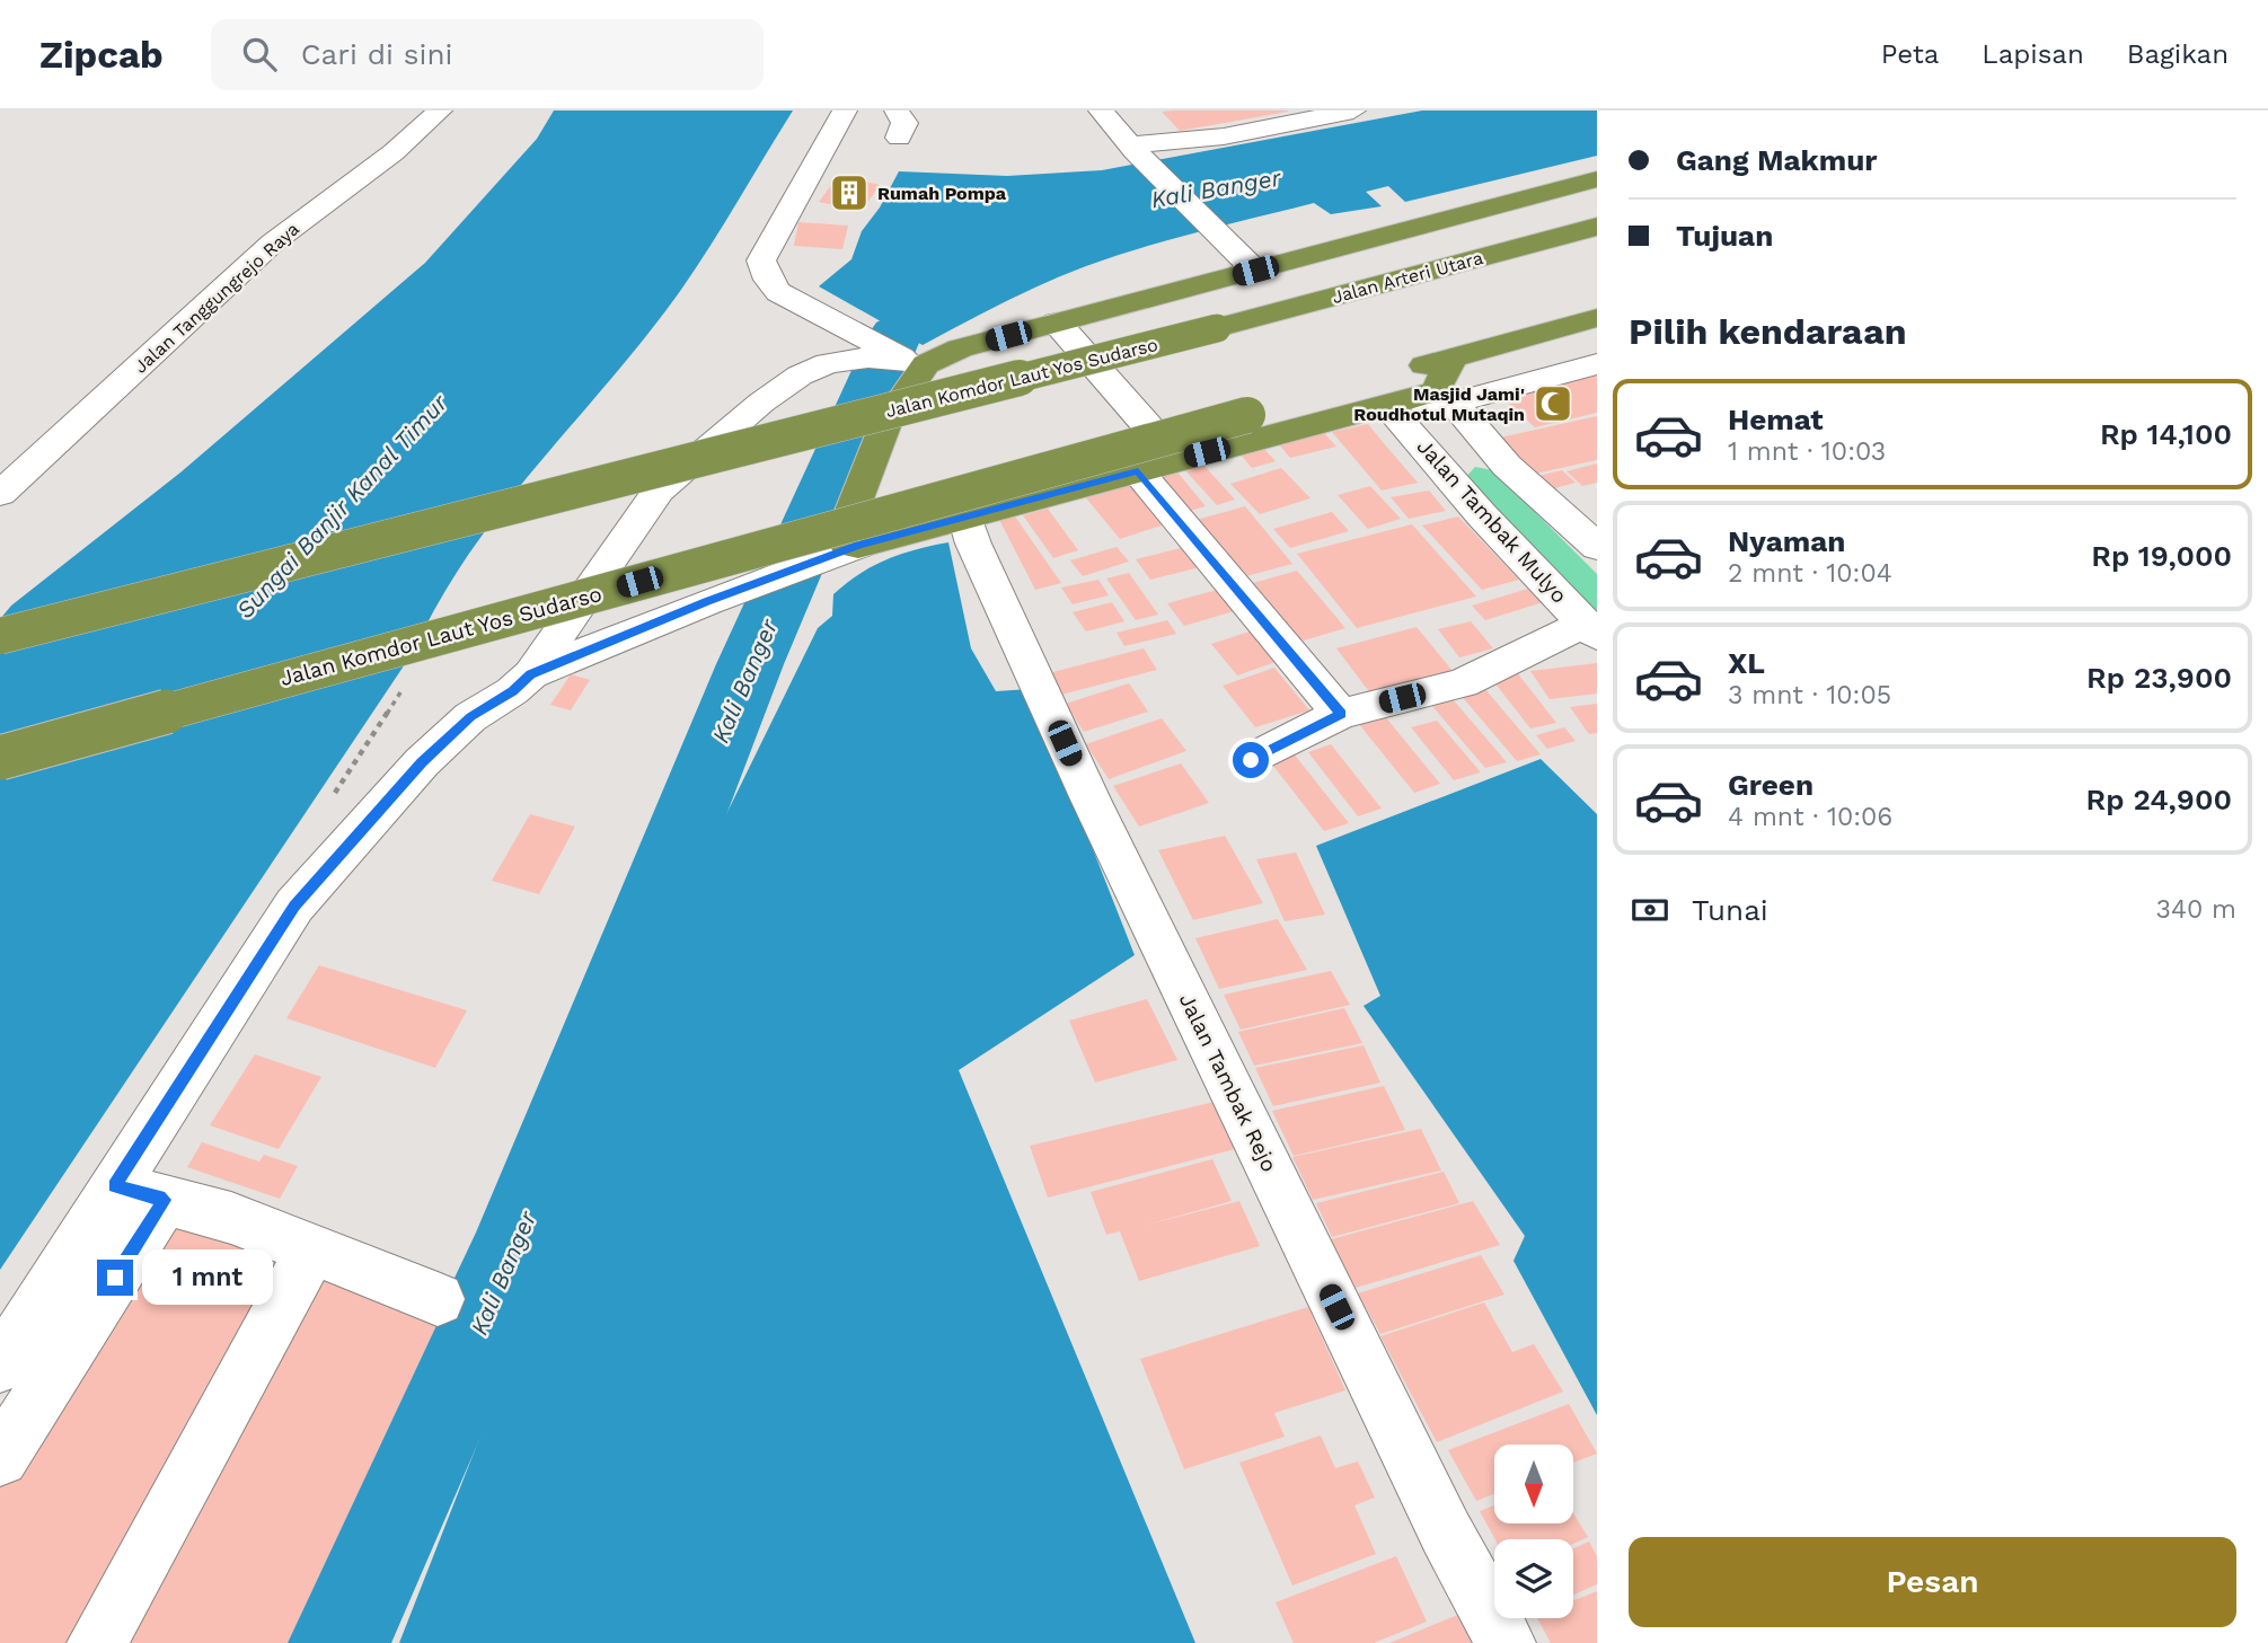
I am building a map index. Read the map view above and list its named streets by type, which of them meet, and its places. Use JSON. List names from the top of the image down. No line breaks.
{"streets":{"highway":["Jalan Arteri Utara","Jalan Komdor Laut Yos Sudarso"],"street":["Jalan Tanggungrejo Raya","Jalan Tambak Mulyo","Jalan Tambak Rejo"]},"crossings":[["Jalan Arteri Utara","Jalan Komdor Laut Yos Sudarso"]],"water":["Kali Banger","Sungai Banjir Kanal Timur"],"places":{"building":["Rumah Pompa"],"mosque":["Masjid Jami' Roudhotul Mutaqin"]},"north":"bottom","page":{"header":"Zipcab","search":"Cari di sini","nav":["Peta","Lapisan","Bagikan"],"banner":["Gang Makmur","Tujuan"],"heading":"Pilih kendaraan","list":[{"name":"Hemat","note":"1 mnt · 10:03","value":"Rp 14,100"},{"name":"Nyaman","note":"2 mnt · 10:04","value":"Rp 19,000"},{"name":"XL","note":"3 mnt · 10:05","value":"Rp 23,900"},{"name":"Green","note":"4 mnt · 10:06","value":"Rp 24,900"}],"pay":["Tunai","340 m"],"bubble":"1 mnt","buttons":"Pesan"}}
